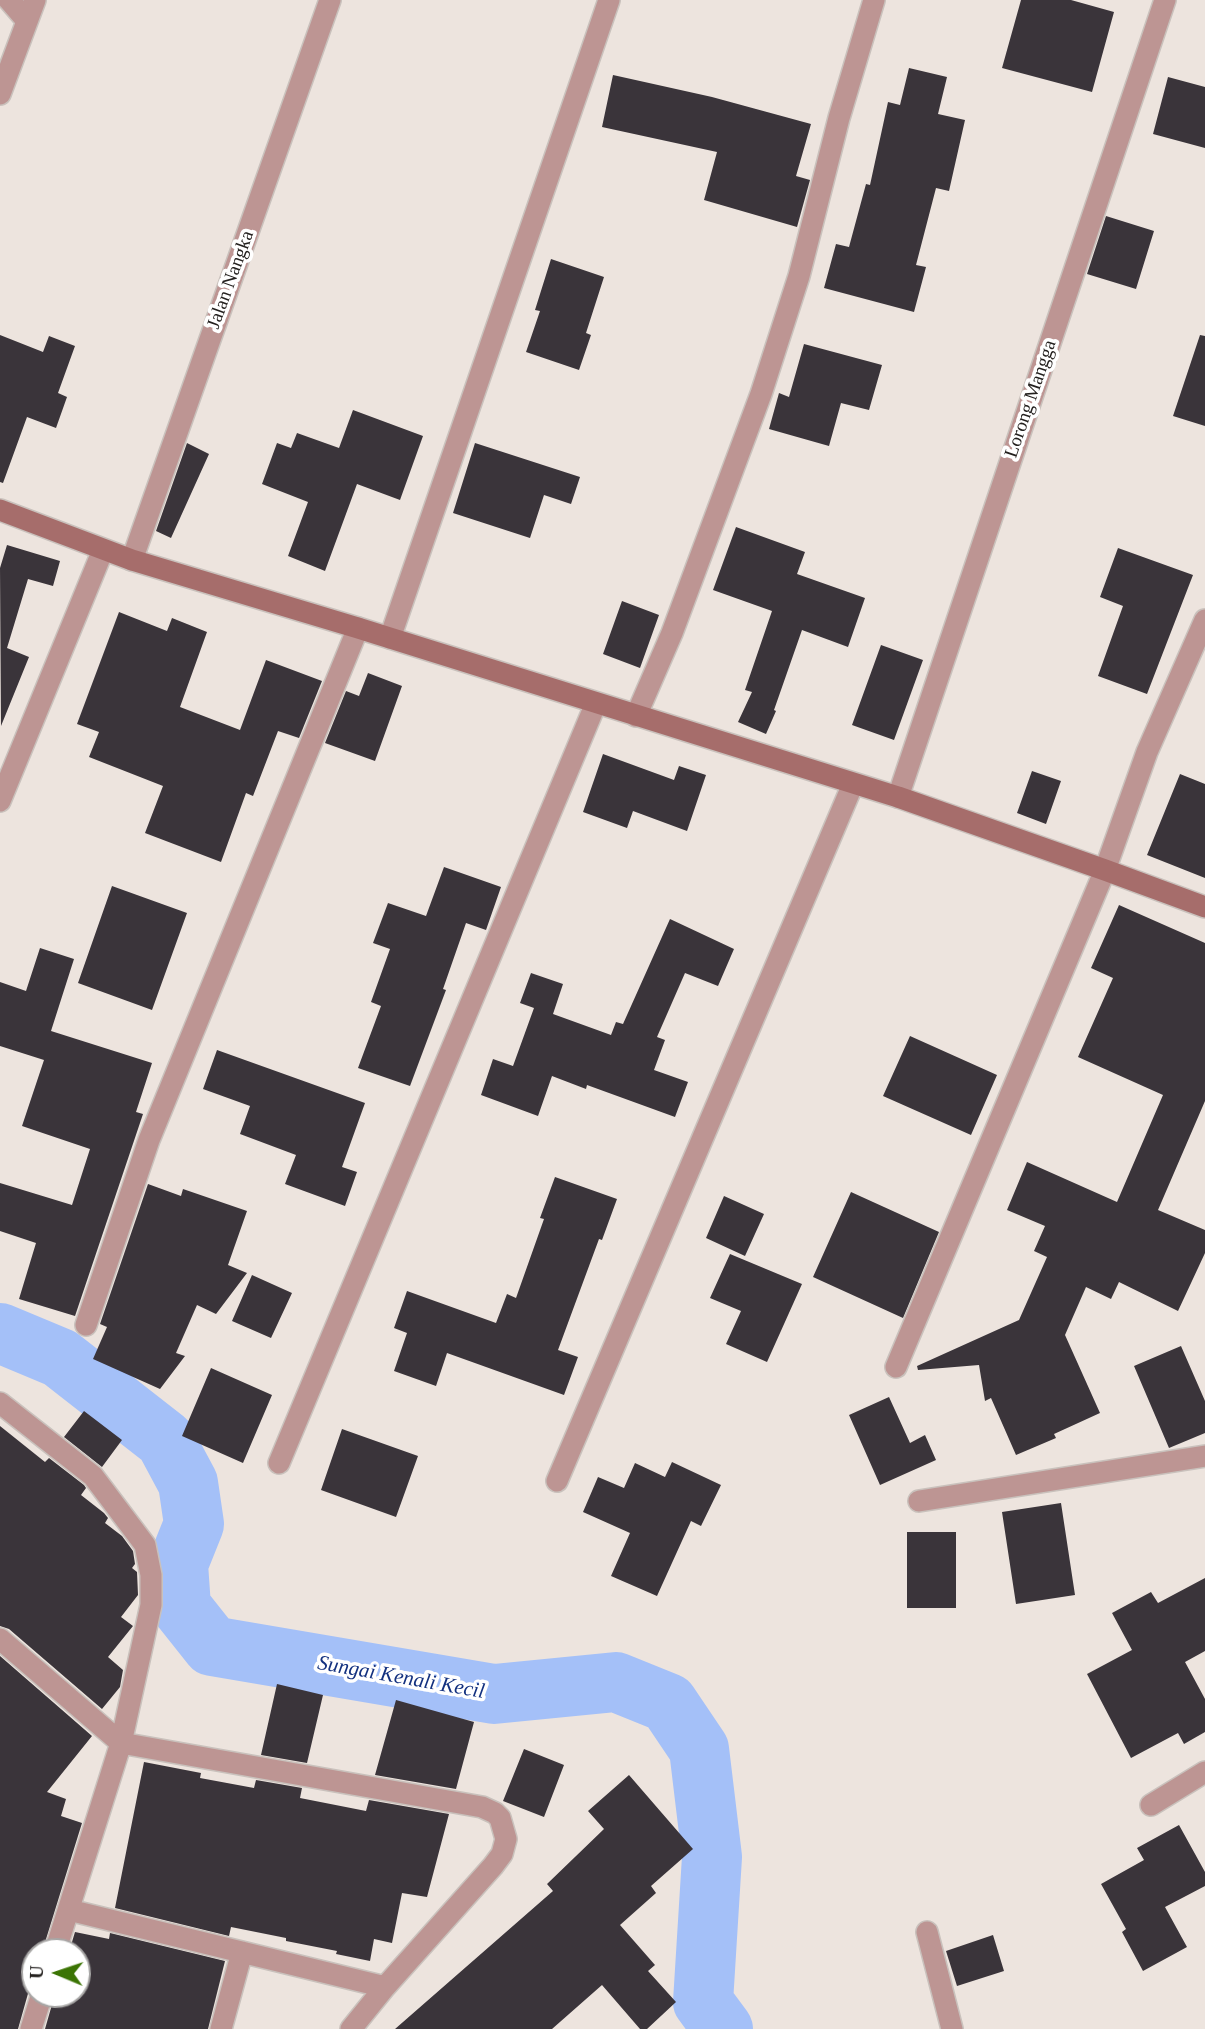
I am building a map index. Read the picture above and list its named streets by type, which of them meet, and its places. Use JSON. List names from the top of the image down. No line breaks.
{"streets":{"street":["Jalan Nangka","Lorong Mangga"]},"water":["Sungai Kenali Kecil"],"north":"left"}
